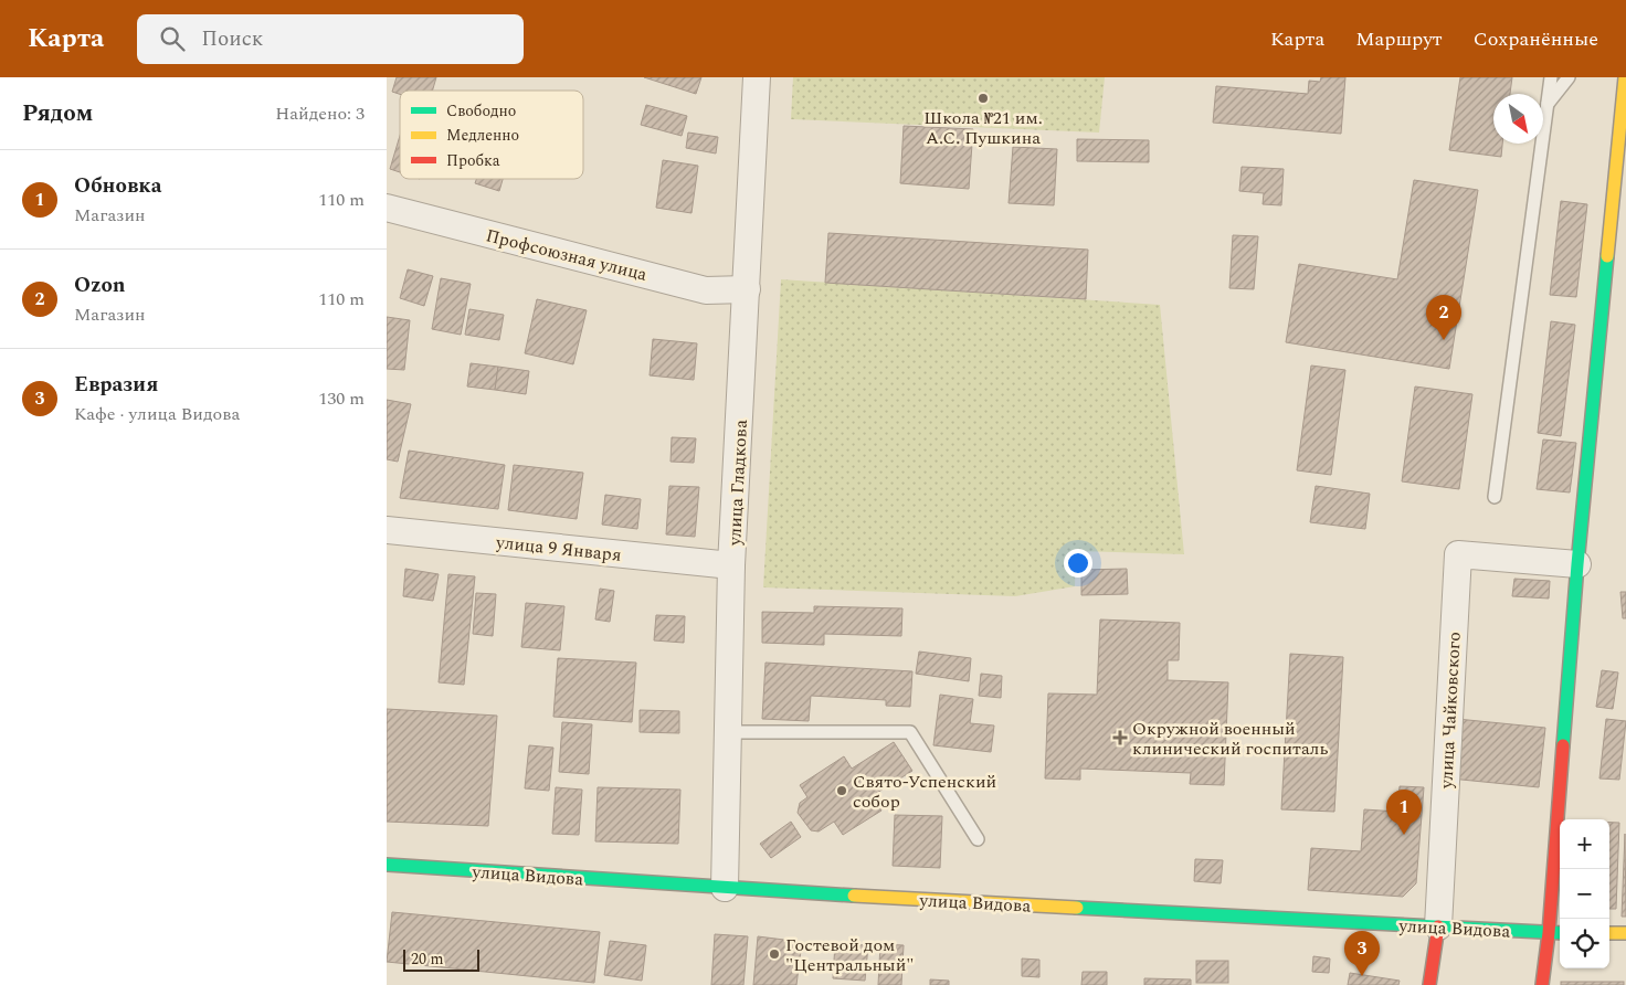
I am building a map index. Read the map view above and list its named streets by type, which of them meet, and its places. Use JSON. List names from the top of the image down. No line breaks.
{"streets":{"street":["Профсоюзная улица","улица Гладкова","улица 9 Января","улица Чайковского","улица Видова"]},"crossings":[["Профсоюзная улица","улица Гладкова"],["улица Гладкова","улица 9 Января"],["улица Гладкова","улица Видова"],["улица Чайковского","улица Видова"]],"places":{"other":["Школа №21 им. А.С. Пушкина","Свято-Успенский собор","Гостевой дом \"Центральный\""],"health":["Окружной военный клинический госпиталь"]},"legend":["Свободно","Медленно","Пробка"],"scale_bar":"20 m","north":"bottom right","page":{"header":"Карта","search":"Поиск","nav":["Карта","Маршрут","Сохранённые"],"heading":["Рядом","Найдено: 3"],"list":[{"mark":"1","name":"Обновка","note":"Магазин","value":"110 m"},{"mark":"2","name":"Ozon","note":"Магазин","value":"110 m"},{"mark":"3","name":"Евразия","note":"Кафе · улица Видова","value":"130 m"}],"pins":["2","1","3"],"map_buttons":["+","−"],"scale":"20 m"}}
